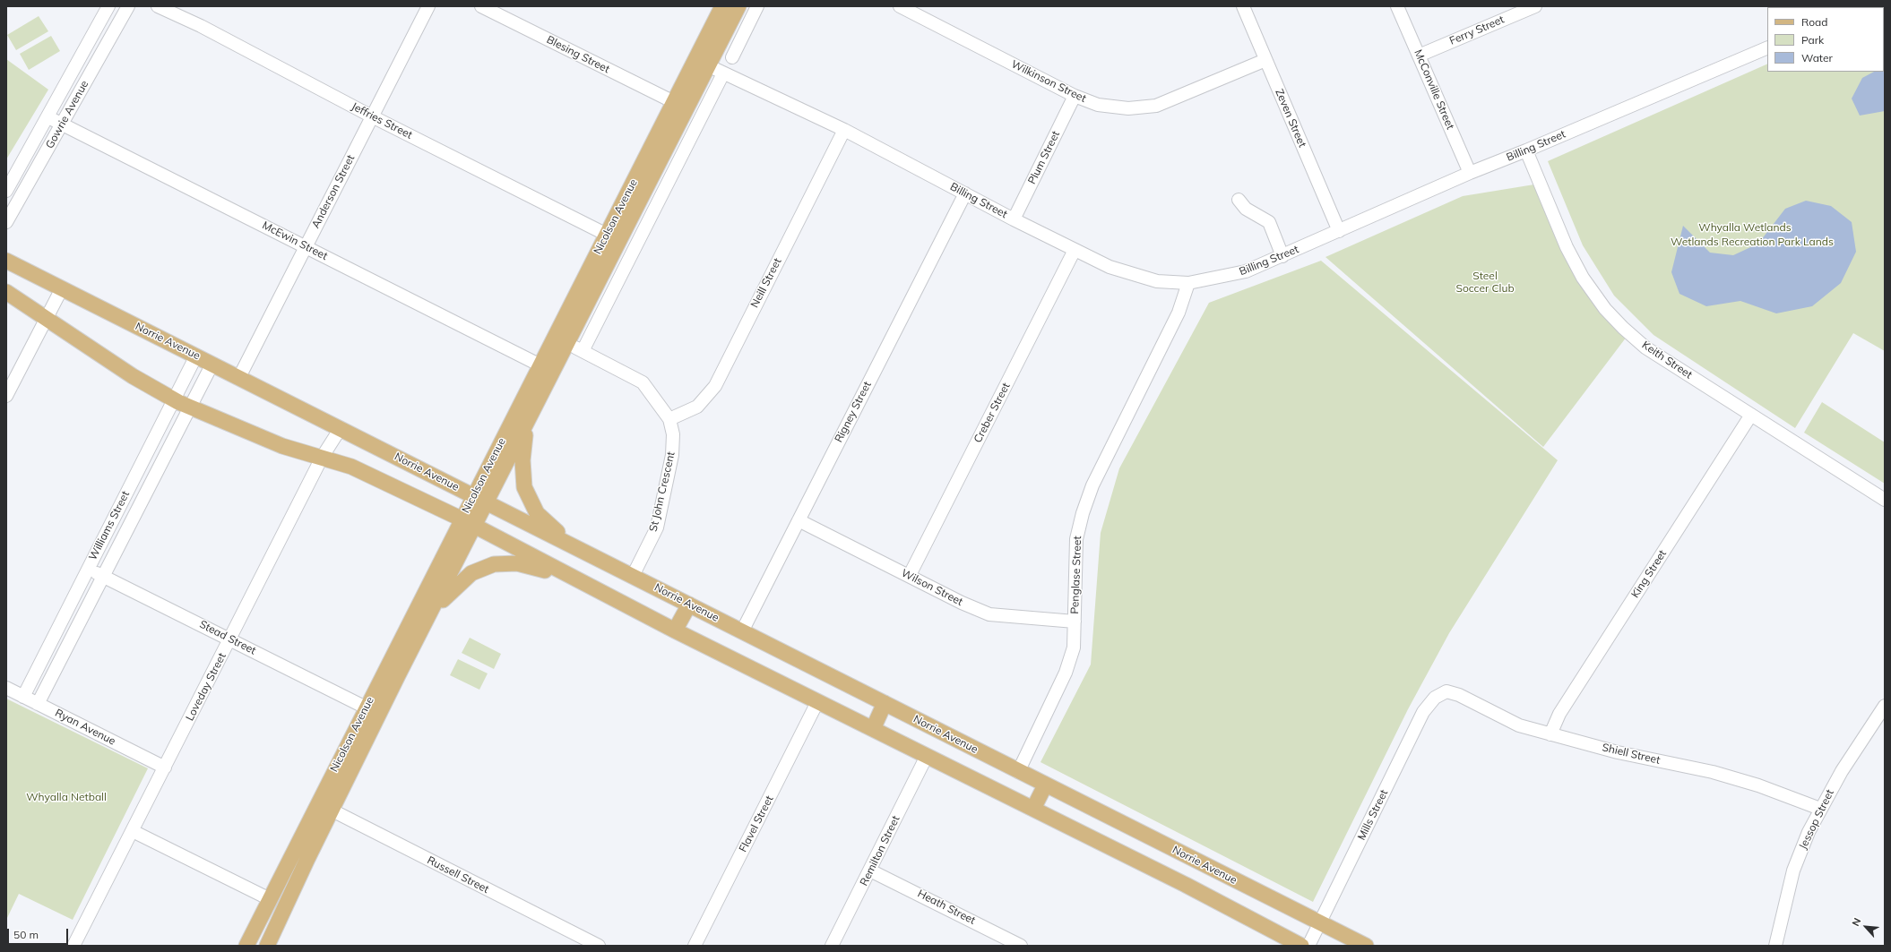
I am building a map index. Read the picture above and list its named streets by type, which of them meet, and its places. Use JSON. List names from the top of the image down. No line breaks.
{"streets":{"main road":["Nicolson Avenue","Norrie Avenue"],"street":["Ferry Street","Blesing Street","Wilkinson Street","McConville Street","Gowrie Avenue","Zeven Street","Jeffries Street","Billing Street","Plum Street","Anderson Street","McEwin Street","Neill Street","Keith Street","Rigney Street","Creber Street","St John Crescent","Williams Street","King Street","Penglase Street","Wilson Street","Stead Street","Loveday Street","Ryan Avenue","Shiell Street","Mills Street","Jessop Street","Flavel Street","Remilton Street","Russell Street","Heath Street"]},"crossings":[["Ferry Street","McConville Street"],["Blesing Street","Nicolson Avenue"],["Wilkinson Street","Zeven Street"],["Wilkinson Street","Plum Street"],["McConville Street","Billing Street"],["Gowrie Avenue","McEwin Street"],["Zeven Street","Billing Street"],["Jeffries Street","Anderson Street"],["Jeffries Street","Nicolson Avenue"],["Billing Street","Plum Street"],["Billing Street","Nicolson Avenue"],["Billing Street","Neill Street"],["Billing Street","Keith Street"],["Billing Street","Rigney Street"],["Billing Street","Creber Street"],["Billing Street","Penglase Street"],["Anderson Street","McEwin Street"],["Anderson Street","Norrie Avenue"],["Nicolson Avenue","McEwin Street"],["Nicolson Avenue","Norrie Avenue"],["Nicolson Avenue","St John Crescent"],["Nicolson Avenue","Stead Street"],["Nicolson Avenue","Russell Street"],["Neill Street","St John Crescent"],["Norrie Avenue","Rigney Street"],["Norrie Avenue","St John Crescent"],["Norrie Avenue","Williams Street"],["Norrie Avenue","Penglase Street"],["Norrie Avenue","Loveday Street"],["Norrie Avenue","Mills Street"],["Keith Street","King Street"],["Rigney Street","Wilson Street"],["Creber Street","Wilson Street"],["Williams Street","Stead Street"],["Williams Street","Ryan Avenue"],["King Street","Shiell Street"],["Penglase Street","Wilson Street"],["Stead Street","Loveday Street"],["Loveday Street","Ryan Avenue"],["Shiell Street","Mills Street"],["Shiell Street","Jessop Street"],["Remilton Street","Heath Street"]],"parks":["Whyalla Wetlands","Wetlands Recreation Park Lands","Steel Soccer Club","Whyalla Netball"],"legend":["Road","Park","Water"],"scale_bar":"50 m","north":"top left"}
